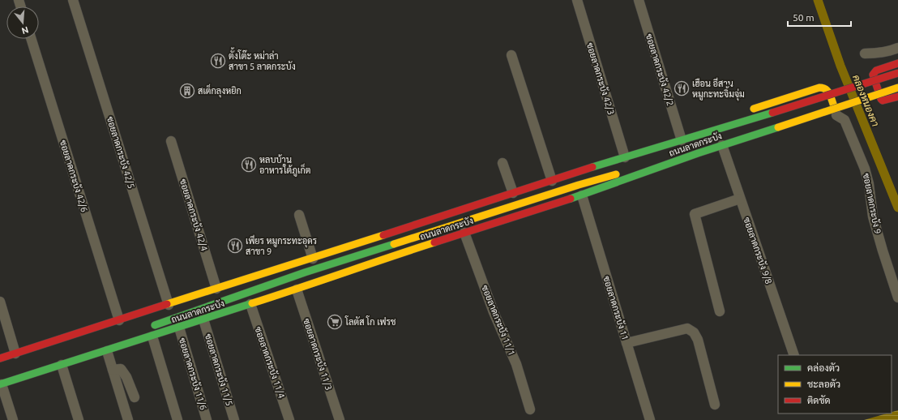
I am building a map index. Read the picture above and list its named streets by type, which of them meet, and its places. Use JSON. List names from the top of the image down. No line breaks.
{"streets":{"main road":["ถนนลาดกระบัง"],"street":["ซอยลาดกระบัง 42/2","ซอยลาดกระบัง 42/3","ซอยลาดกระบัง 42/5","ซอยลาดกระบัง 42/6","ซอยลาดกระบัง 9","ซอยลาดกระบัง 42/4","ซอยลาดกระบัง 9/8","ซอยลาดกระบัง 11","ซอยลาดกระบัง 11/1","ซอยลาดกระบัง 11/3","ซอยลาดกระบัง 11/4","ซอยลาดกระบัง 11/5","ซอยลาดกระบัง 11/6"]},"crossings":[["ซอยลาดกระบัง 42/2","ถนนลาดกระบัง"],["ซอยลาดกระบัง 42/3","ถนนลาดกระบัง"],["ถนนลาดกระบัง","ซอยลาดกระบัง 42/5"],["ถนนลาดกระบัง","ซอยลาดกระบัง 42/6"],["ถนนลาดกระบัง","ซอยลาดกระบัง 42/4"],["ถนนลาดกระบัง","ซอยลาดกระบัง 9/8"],["ถนนลาดกระบัง","ซอยลาดกระบัง 11"],["ถนนลาดกระบัง","ซอยลาดกระบัง 11/1"],["ถนนลาดกระบัง","ซอยลาดกระบัง 11/3"],["ถนนลาดกระบัง","ซอยลาดกระบัง 11/4"],["ถนนลาดกระบัง","ซอยลาดกระบัง 11/5"],["ถนนลาดกระบัง","ซอยลาดกระบัง 11/6"]],"water":["คลองหนองคา"],"places":{"restaurant":["ตั้งโต๊ะ หม่าล่า สาขา 5 ลาดกระบัง","เฮือน อีสาน หมูกะทะจิ้มจุ่ม","หลบบ้าน อาหารใต้ภูเก็ต","เพียร หมูกระทะอุดร สาขา 9"],"building":["สเต็กลุงหยิก"],"supermarket":["โลตัส โก เฟรช"]},"legend":["คล่องตัว","ชะลอตัว","ติดขัด"],"scale_bar":"50 m","north":"bottom"}
